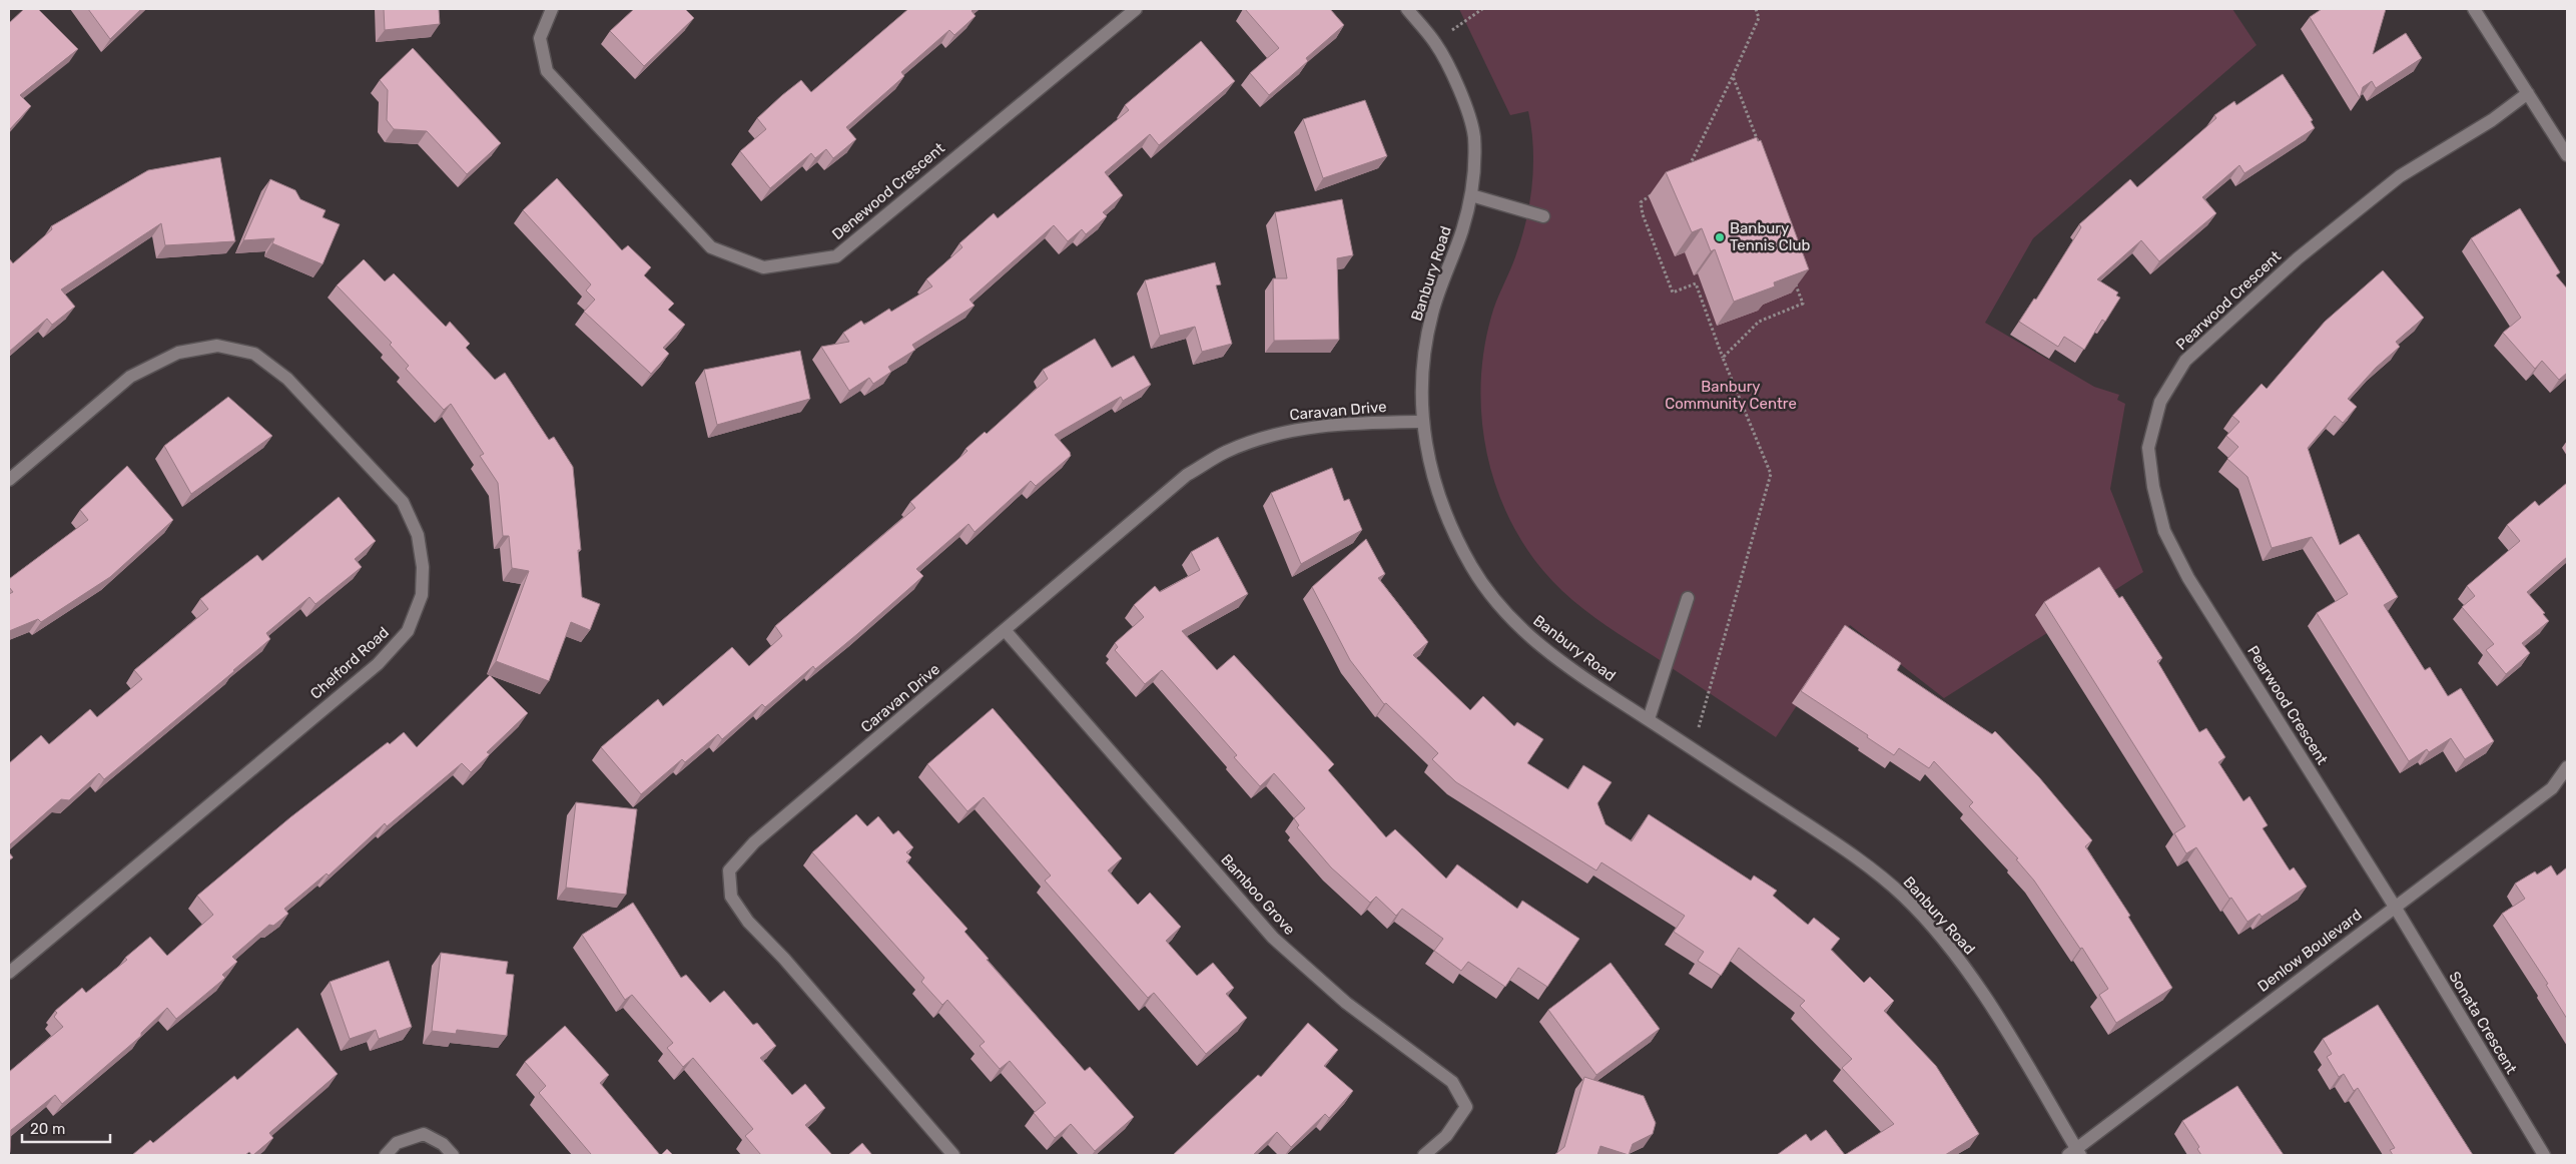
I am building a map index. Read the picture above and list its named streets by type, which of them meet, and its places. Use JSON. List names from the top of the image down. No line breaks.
{"streets":{"street":["Denewood Crescent","Banbury Road","Pearwood Crescent","Caravan Drive","Chelford Road","Bamboo Grove","Denlow Boulevard","Sonata Crescent"]},"crossings":[["Banbury Road","Caravan Drive"],["Banbury Road","Denlow Boulevard"],["Pearwood Crescent","Denlow Boulevard"],["Pearwood Crescent","Sonata Crescent"],["Caravan Drive","Bamboo Grove"],["Denlow Boulevard","Sonata Crescent"]],"parks":["Banbury Community Centre"],"places":["Banbury Tennis Club"],"scale_bar":"20 m"}
